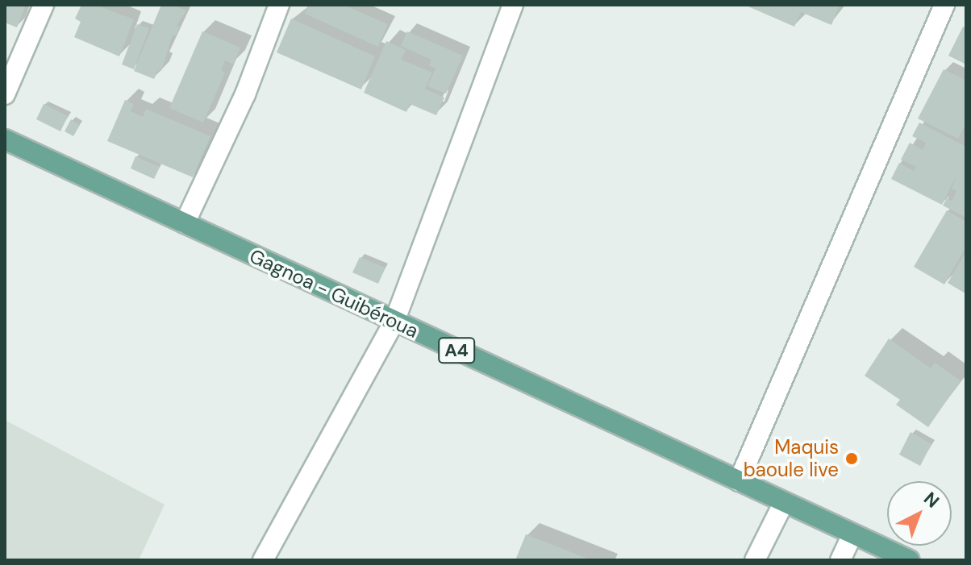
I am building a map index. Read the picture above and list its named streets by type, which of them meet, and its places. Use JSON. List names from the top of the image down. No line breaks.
{"streets":{"main road":["Gagnoa - Guibéroua","A4"]},"places":["Maquis baoule live"],"north":"top right"}
